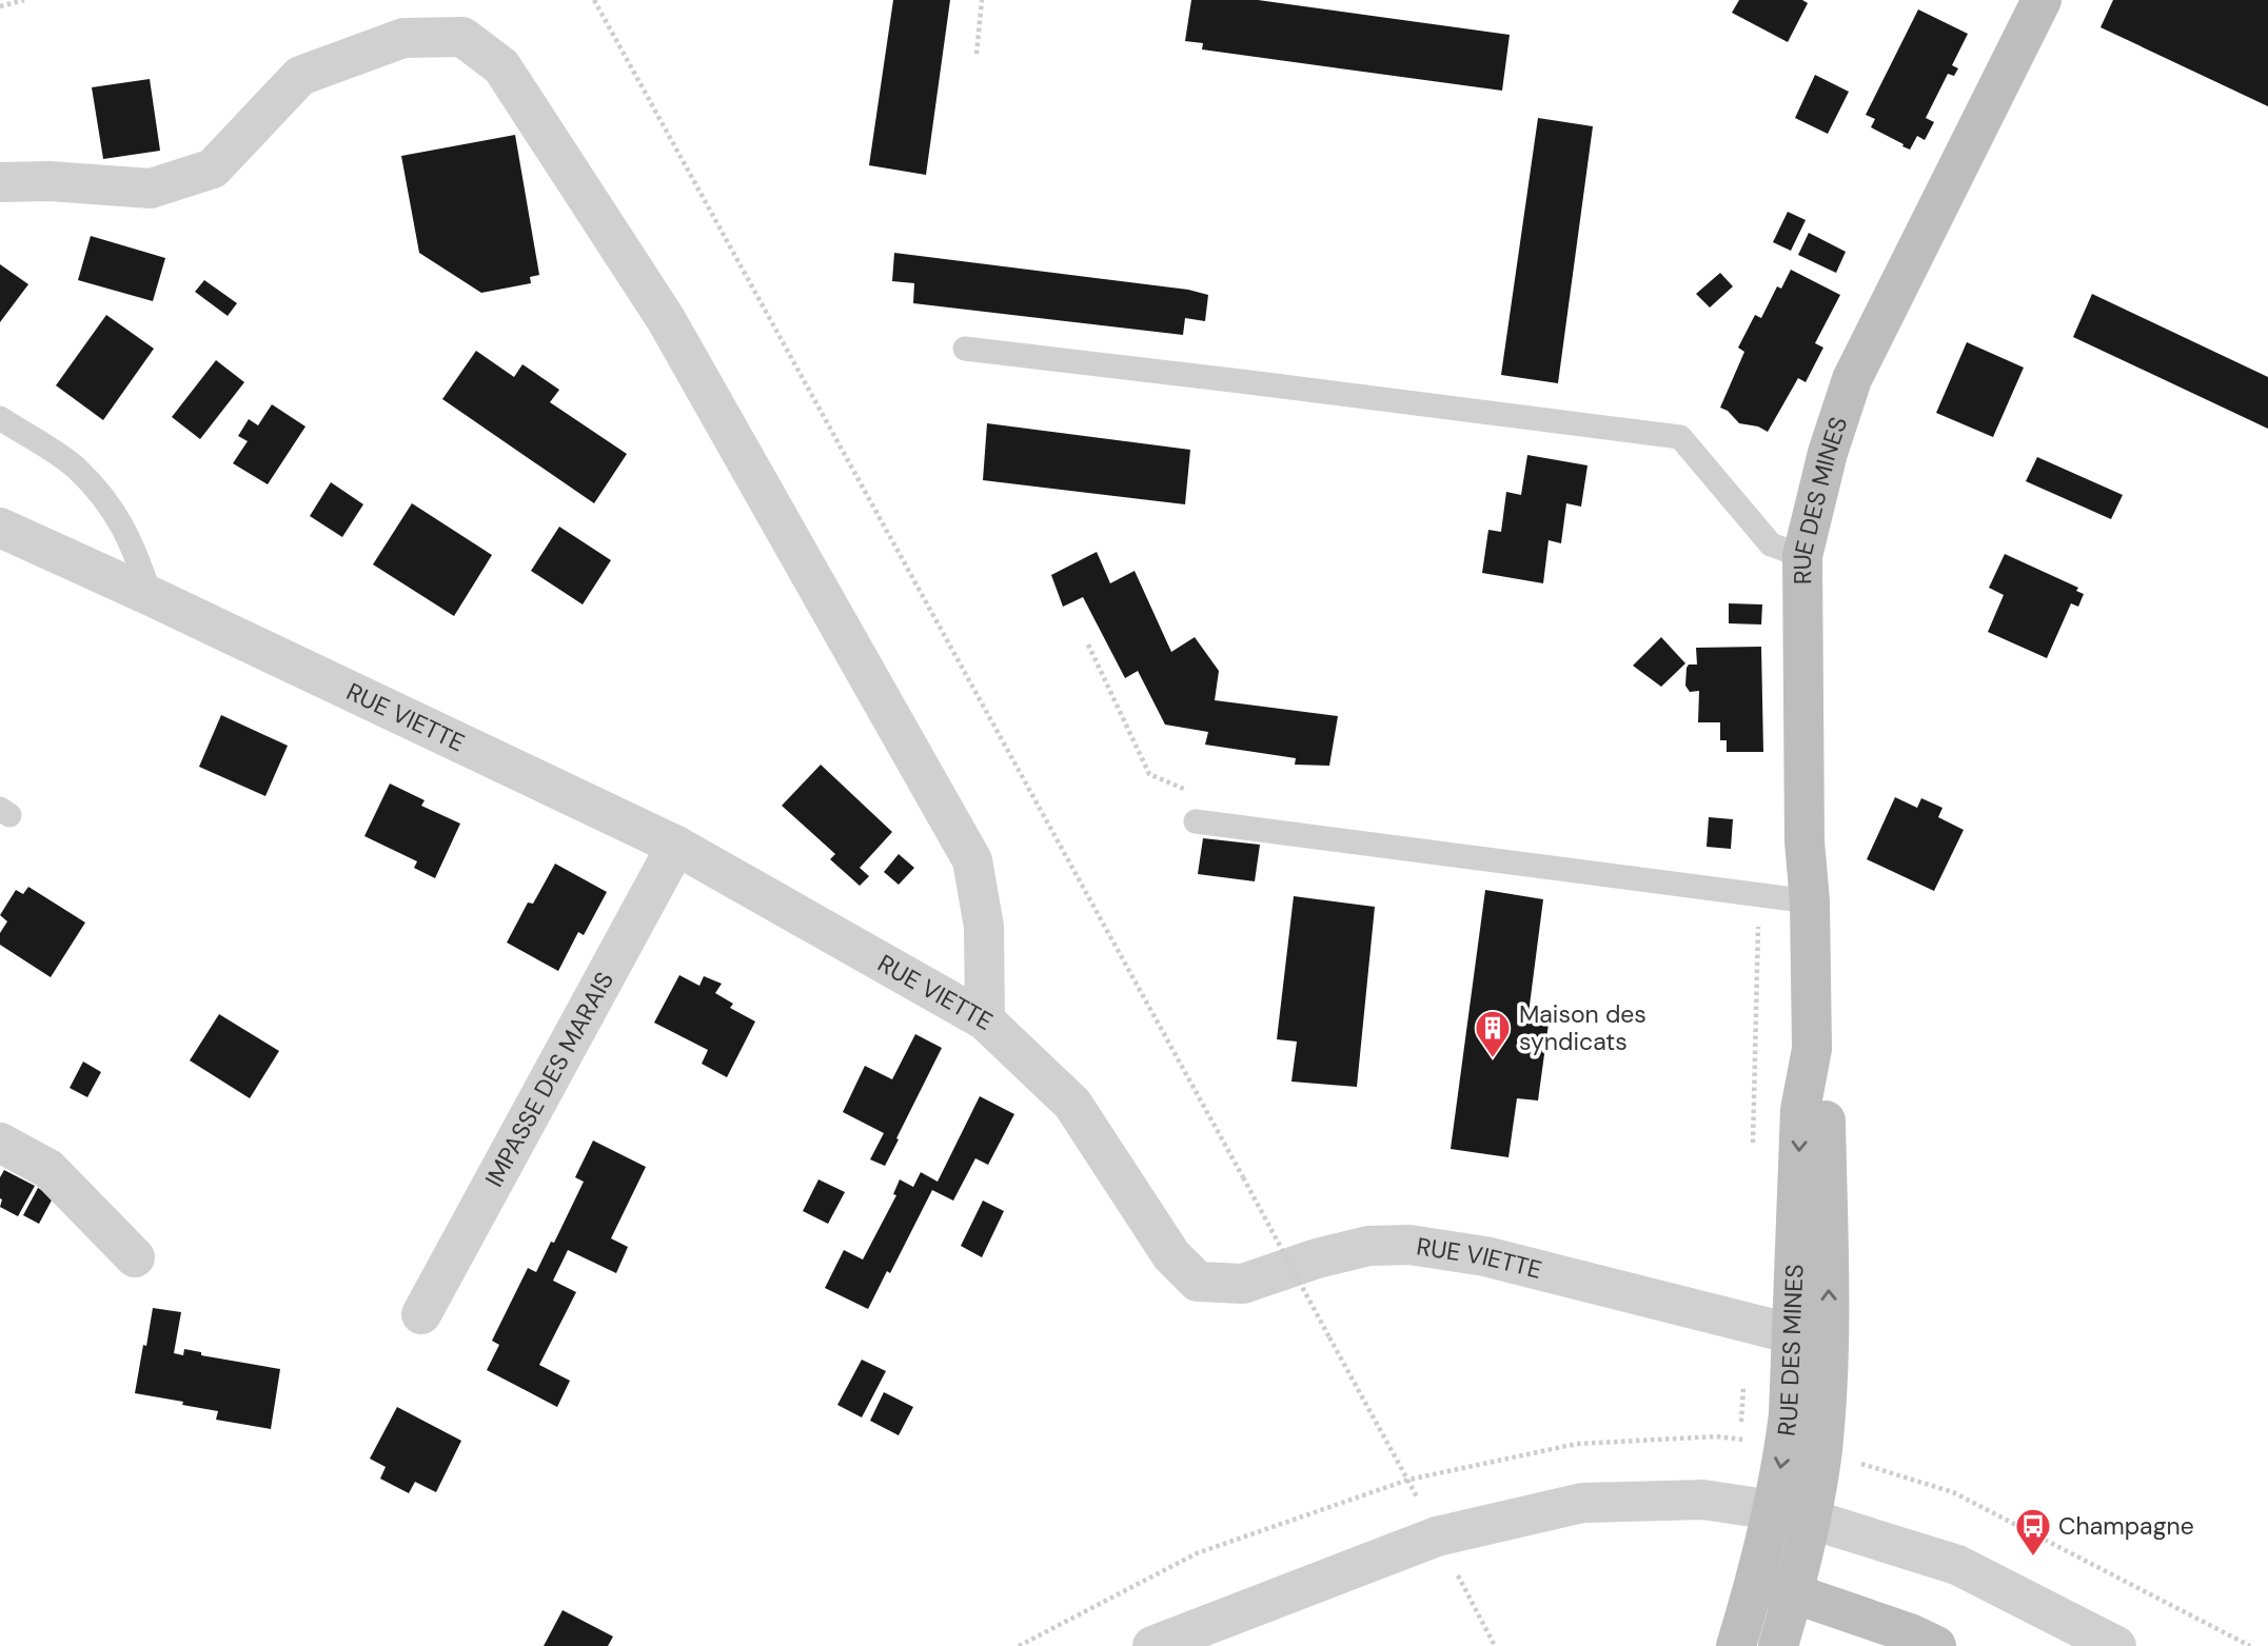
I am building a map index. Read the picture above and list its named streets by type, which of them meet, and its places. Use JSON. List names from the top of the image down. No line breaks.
{"streets":{"street":["RUE DES MINES","RUE VIETTE","IMPASSE DES MARAIS"]},"crossings":[["RUE DES MINES","RUE VIETTE"],["RUE VIETTE","IMPASSE DES MARAIS"]],"places":{"building":["Maison des syndicats"],"bus stop":["Champagne"]}}
